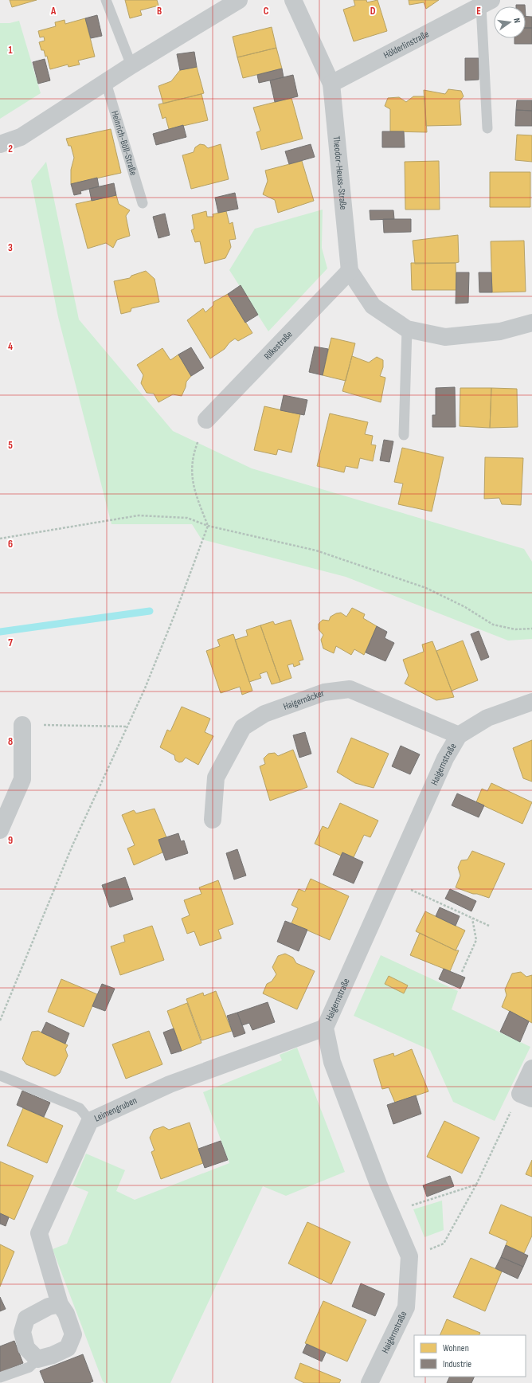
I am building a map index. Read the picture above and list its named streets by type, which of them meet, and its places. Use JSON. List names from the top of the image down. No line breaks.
{"streets":{"street":["Hölderlinstraße","Theodor-Heuss-Straße","Rilkestraße","Haigernäcker","Haigernstraße","Leimengruben"],"lane":["Heinrich-Böll-Straße"]},"crossings":[["Hölderlinstraße","Theodor-Heuss-Straße"],["Theodor-Heuss-Straße","Rilkestraße"],["Haigernäcker","Haigernstraße"],["Haigernstraße","Leimengruben"]],"legend":["Wohnen","Industrie"],"north":"right","grid":{"columns":["A","B","C","D","E"],"rows":["1","2","3","4","5","6","7","8","9"]}}
